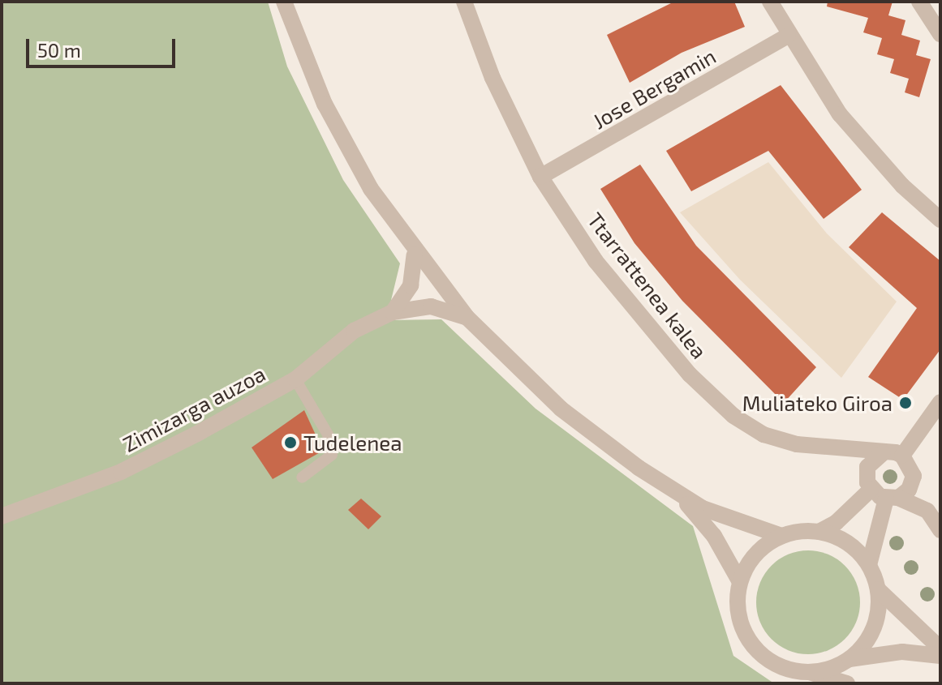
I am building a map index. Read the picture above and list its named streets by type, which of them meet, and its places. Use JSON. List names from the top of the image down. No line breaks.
{"streets":{"street":["Jose Bergamin","Ttarrattenea kalea","Zimizarga auzoa"]},"crossings":[["Jose Bergamin","Ttarrattenea kalea"]],"places":["Muliateko Giroa","Tudelenea"],"scale_bar":"50 m"}
